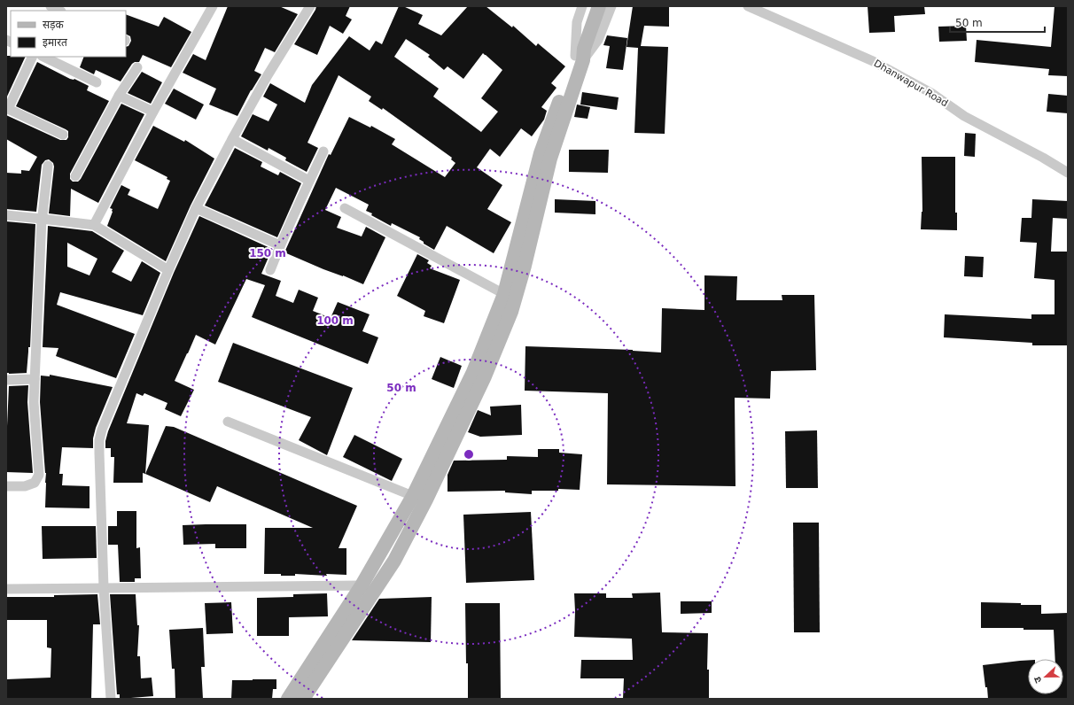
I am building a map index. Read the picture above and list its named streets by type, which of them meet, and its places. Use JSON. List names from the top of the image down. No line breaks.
{"streets":{"street":["Dhanwapur Road"]},"legend":["सड़क","इमारत"],"scale_bar":"50 m","north":"left","rings":["150 m","100 m","50 m"]}
